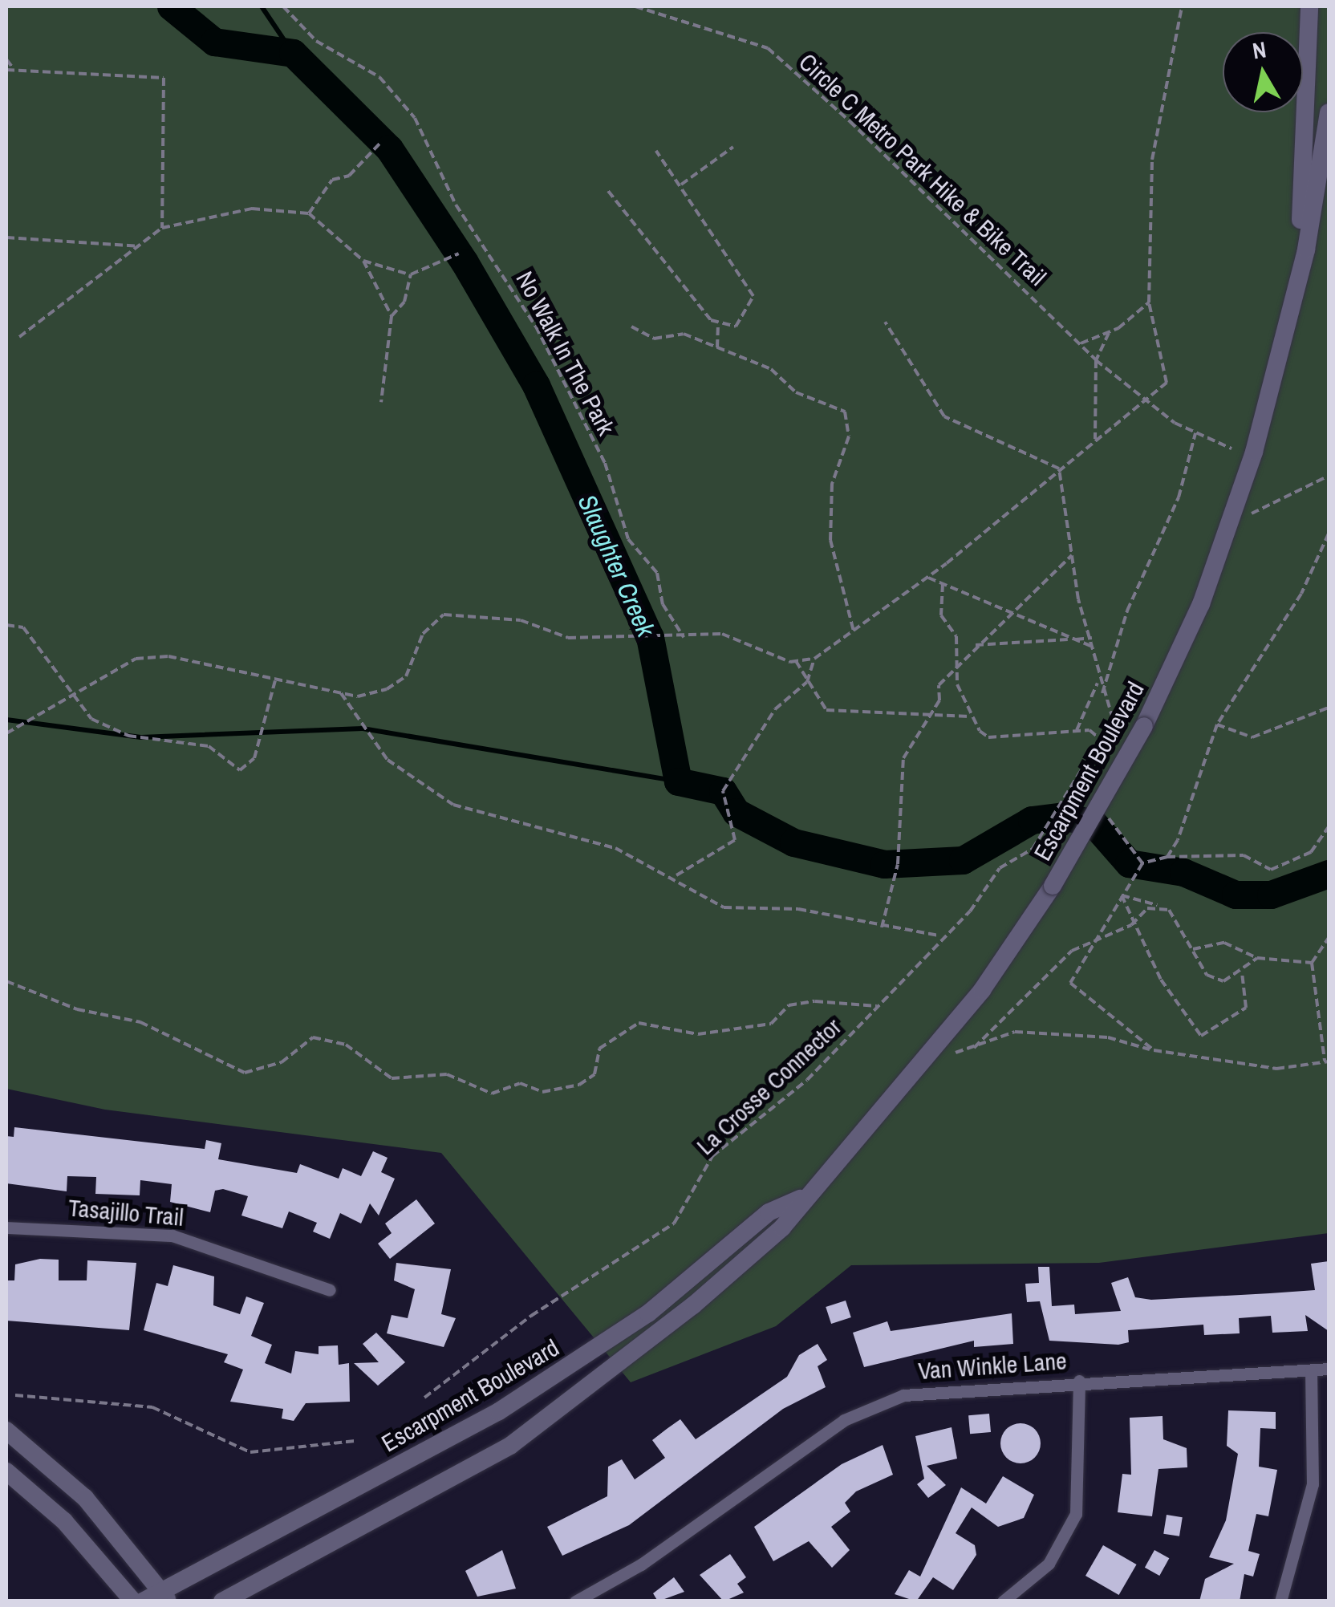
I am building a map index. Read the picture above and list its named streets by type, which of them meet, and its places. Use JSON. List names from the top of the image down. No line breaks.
{"streets":{"main road":["Escarpment Boulevard"],"street":["Tasajillo Trail","Van Winkle Lane"],"path":["Circle C Metro Park Hike & Bike Trail","No Walk In The Park","La Crosse Connector"]},"water":["Slaughter Creek"],"north":"top"}
